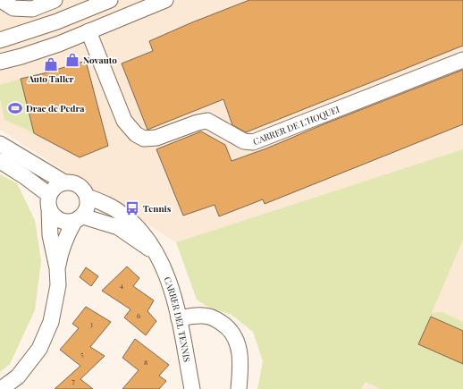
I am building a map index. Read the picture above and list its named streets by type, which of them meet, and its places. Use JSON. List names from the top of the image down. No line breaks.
{"streets":{"street":["CARRER DE L'HOQUEI","CARRER DEL TENNIS"]},"places":{"shop":["Novauto","Auto Taller"],"sports":["Drac de Pedra"],"bus stop":["Tennis"]},"house_numbers":["4","6","3","5","8","7"]}
